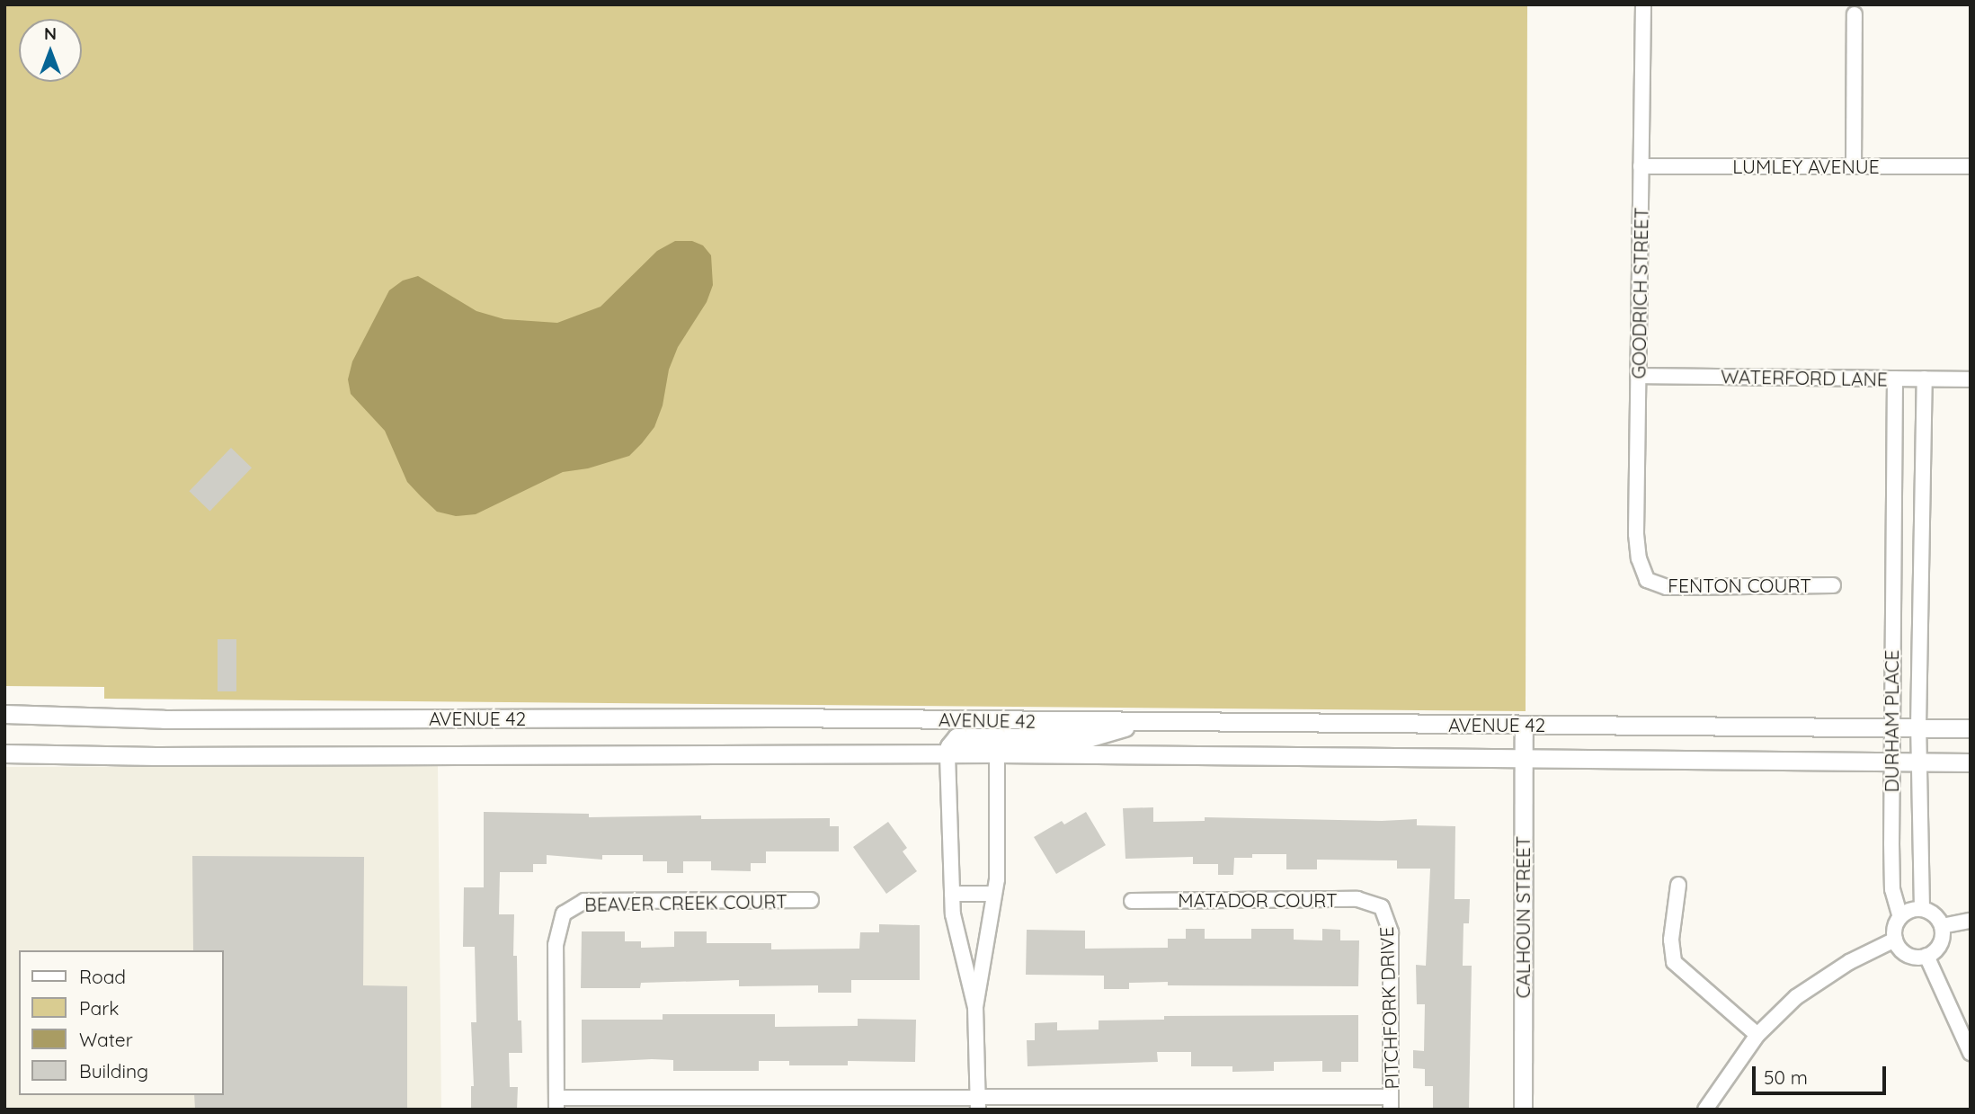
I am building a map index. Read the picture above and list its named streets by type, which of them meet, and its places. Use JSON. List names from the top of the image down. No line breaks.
{"streets":{"street":["LUMLEY AVENUE","GOODRICH STREET","WATERFORD LANE","FENTON COURT","AVENUE 42","DURHAM PLACE","MATADOR COURT","BEAVER CREEK COURT","CALHOUN STREET","PITCHFORK DRIVE"]},"crossings":[["LUMLEY AVENUE","GOODRICH STREET"],["GOODRICH STREET","WATERFORD LANE"],["GOODRICH STREET","FENTON COURT"],["WATERFORD LANE","DURHAM PLACE"],["AVENUE 42","DURHAM PLACE"],["AVENUE 42","CALHOUN STREET"],["MATADOR COURT","PITCHFORK DRIVE"]],"legend":["Road","Park","Water","Building"],"scale_bar":"50 m","north":"top"}
